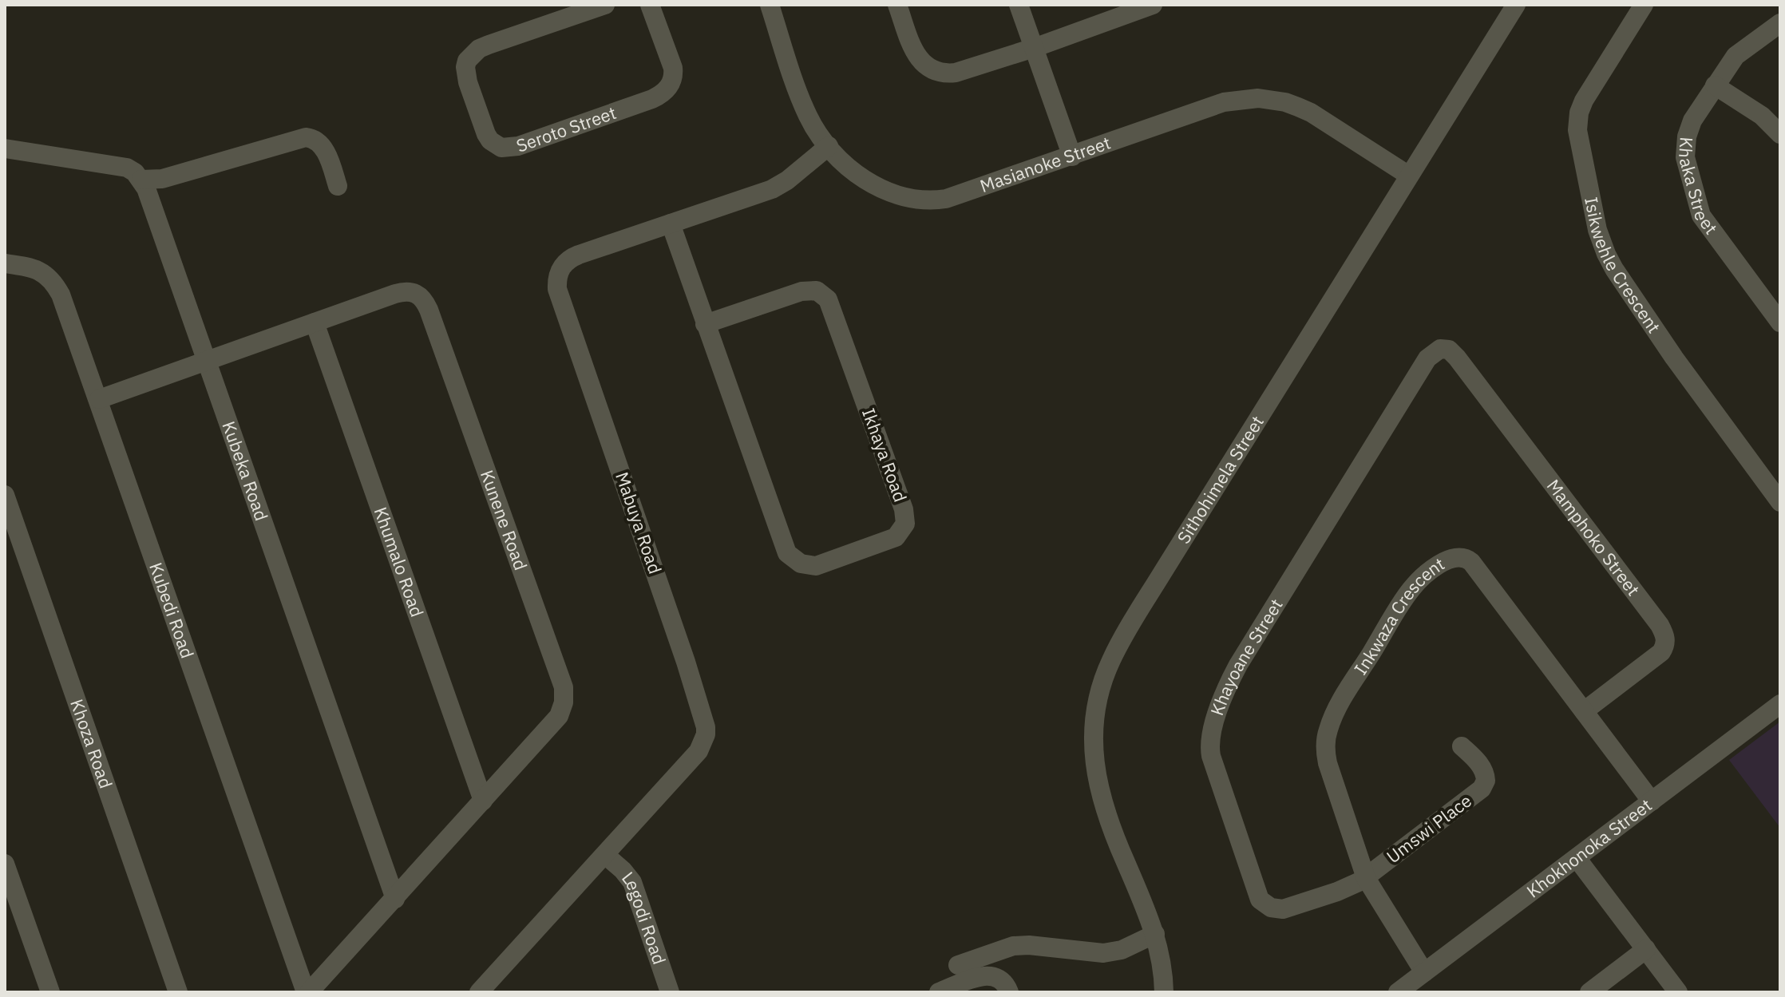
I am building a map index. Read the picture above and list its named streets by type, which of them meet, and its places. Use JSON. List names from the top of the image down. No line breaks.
{"streets":{"street":["Seroto Street","Masianoke Street","Khaka Street","Isikwehle Crescent","Ikhaya Road","Kubeka Road","Sithohimela Street","Kunene Road","Mabuya Road","Mamphoko Street","Khumalo Road","Kubedi Road","Inkwaza Crescent","Khayoane Street","Khoza Road","Umswi Place","Khokhonoka Street","Legodi Road"]},"crossings":[["Masianoke Street","Sithohimela Street"],["Masianoke Street","Mabuya Road"],["Ikhaya Road","Mabuya Road"],["Kubeka Road","Kunene Road"],["Kunene Road","Khumalo Road"],["Kunene Road","Kubedi Road"],["Mabuya Road","Legodi Road"],["Mamphoko Street","Inkwaza Crescent"],["Mamphoko Street","Khayoane Street"],["Inkwaza Crescent","Khayoane Street"],["Inkwaza Crescent","Umswi Place"],["Inkwaza Crescent","Khokhonoka Street"],["Khayoane Street","Umswi Place"]]}
